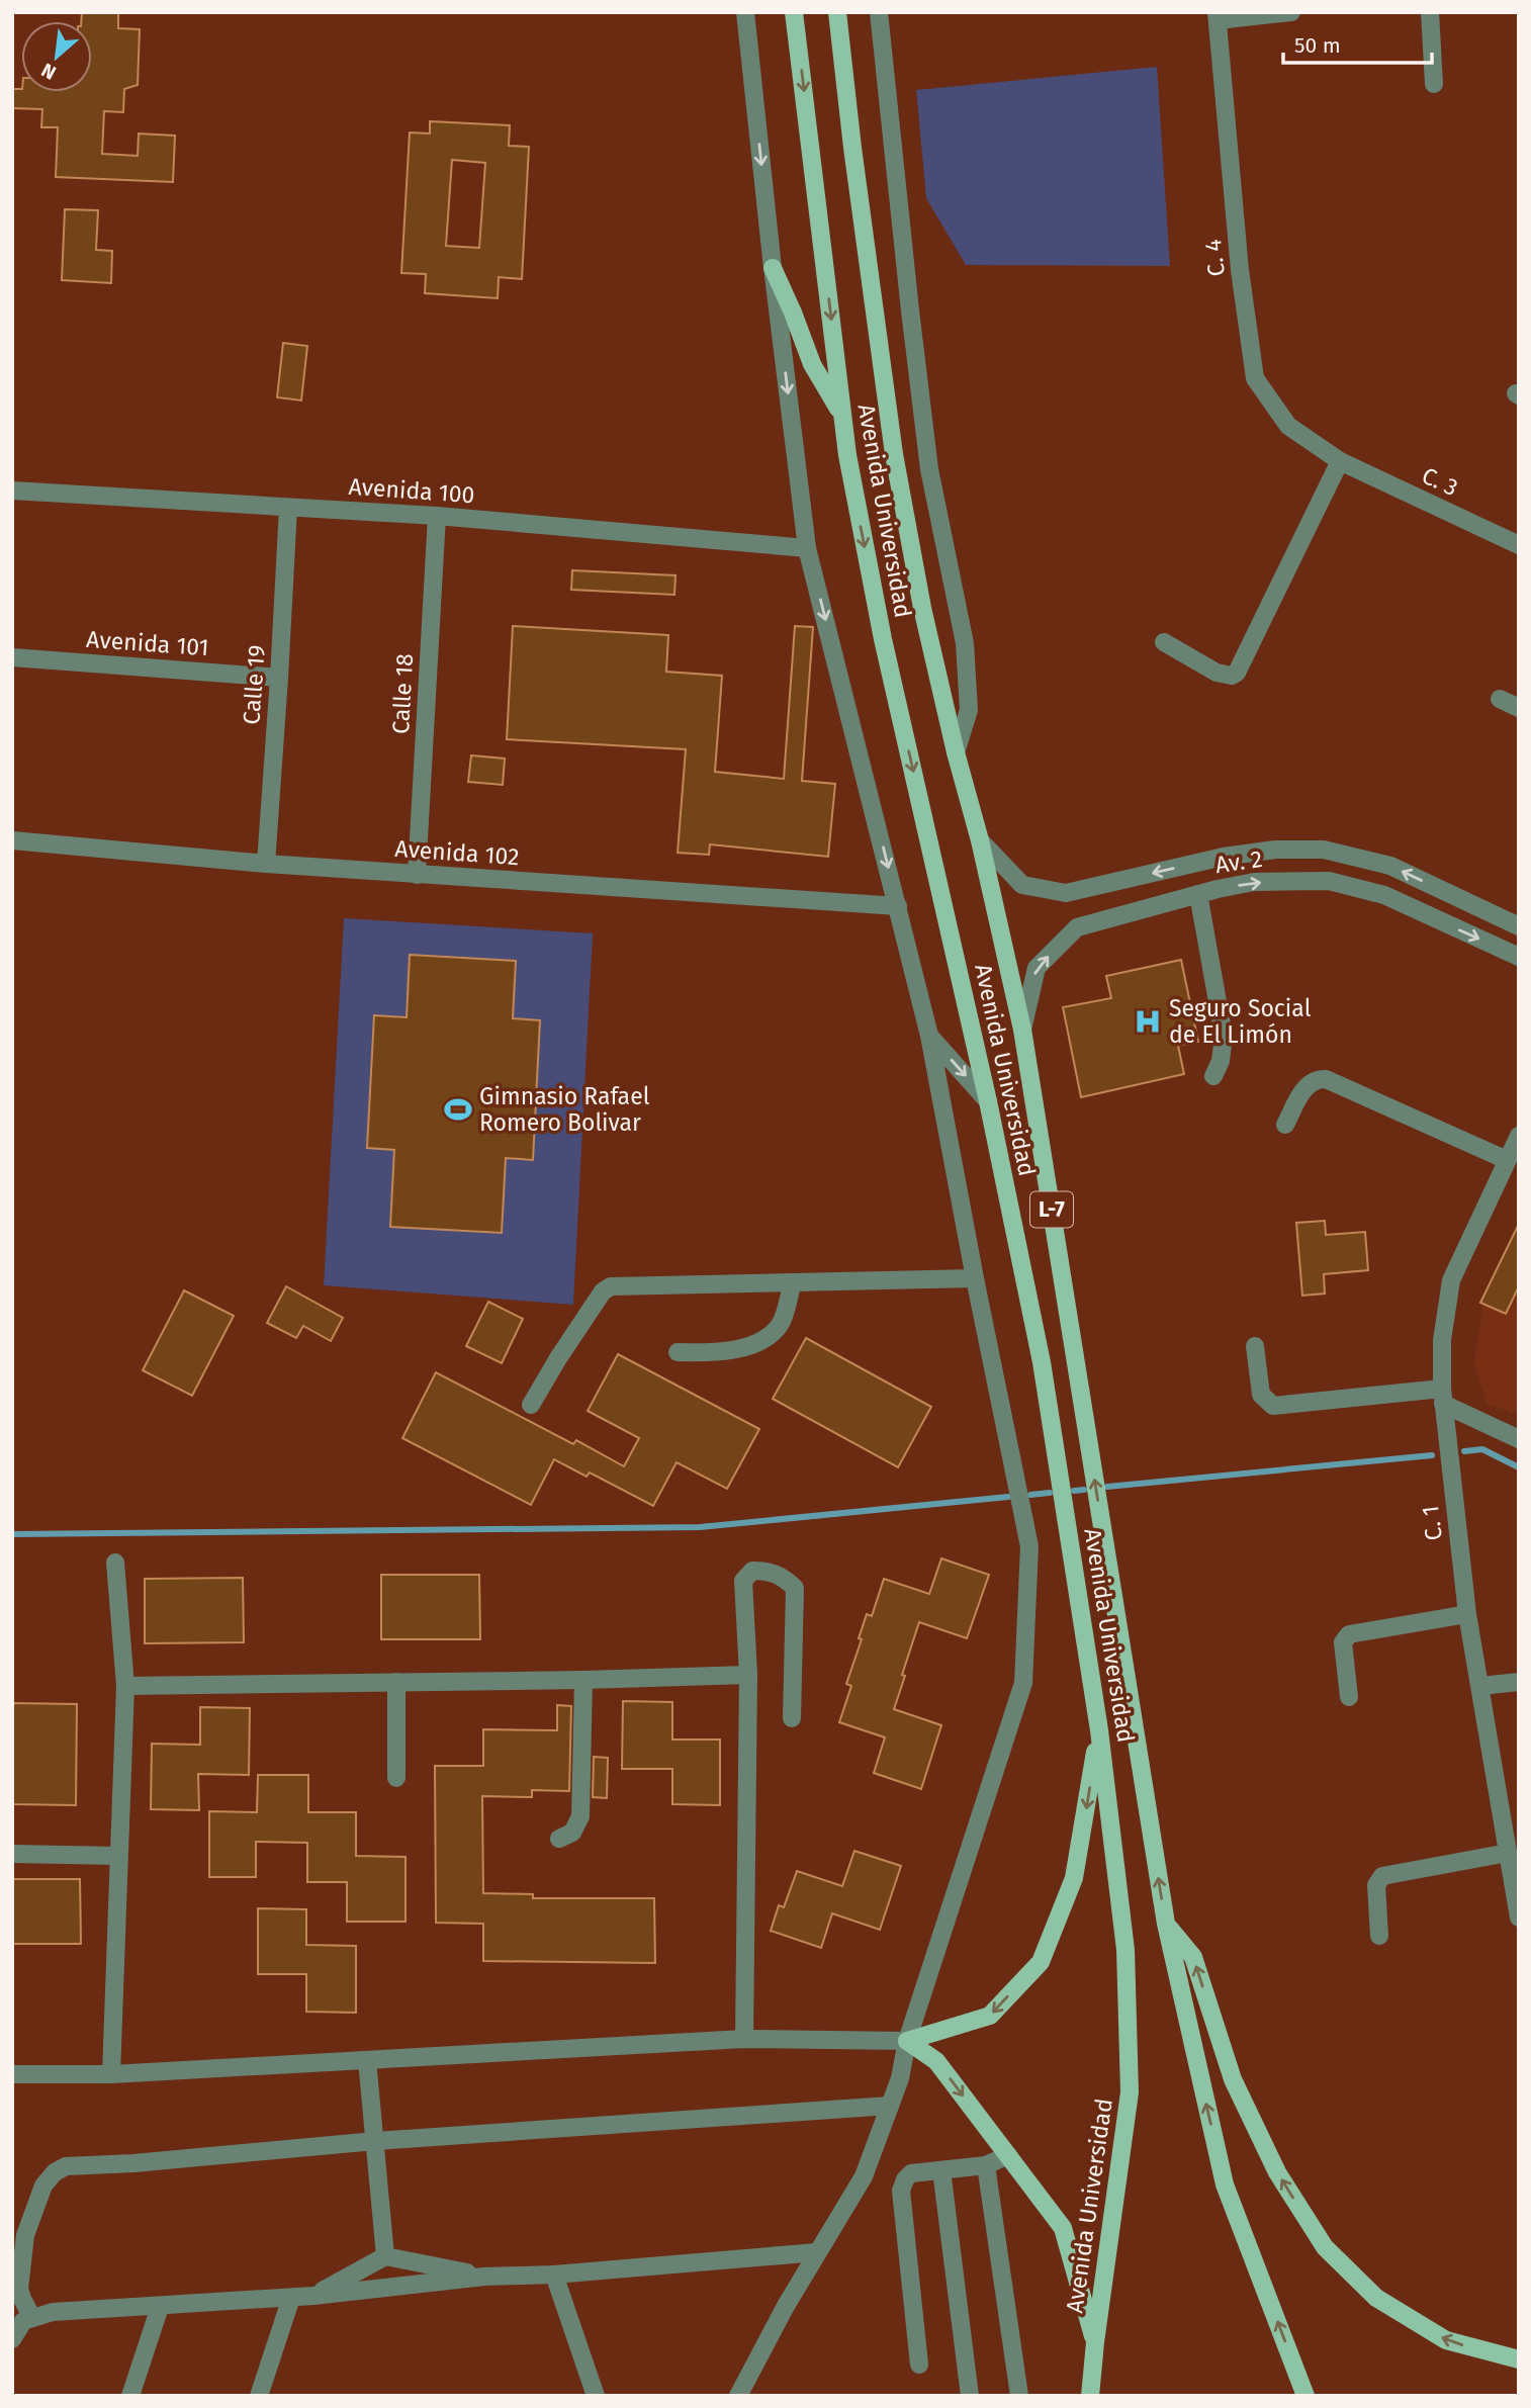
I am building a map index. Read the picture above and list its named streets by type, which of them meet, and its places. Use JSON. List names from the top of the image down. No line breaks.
{"streets":{"main road":["Avenida Universidad","L-7"],"street":["C. 4","C. 3","Avenida 100","Avenida 101","Calle 19","Calle 18","Avenida 102","Av. 2","C. 1"]},"crossings":[["C. 4","C. 3"],["Avenida 100","Calle 19"],["Avenida 100","Calle 18"],["Avenida Universidad","Av. 2"],["Avenida 101","Calle 19"],["Calle 19","Avenida 102"],["Calle 18","Avenida 102"]],"places":{"hospital":["Seguro Social de El Limón"],"sports":["Gimnasio Rafael Romero Bolivar"]},"scale_bar":"50 m","north":"bottom left"}
